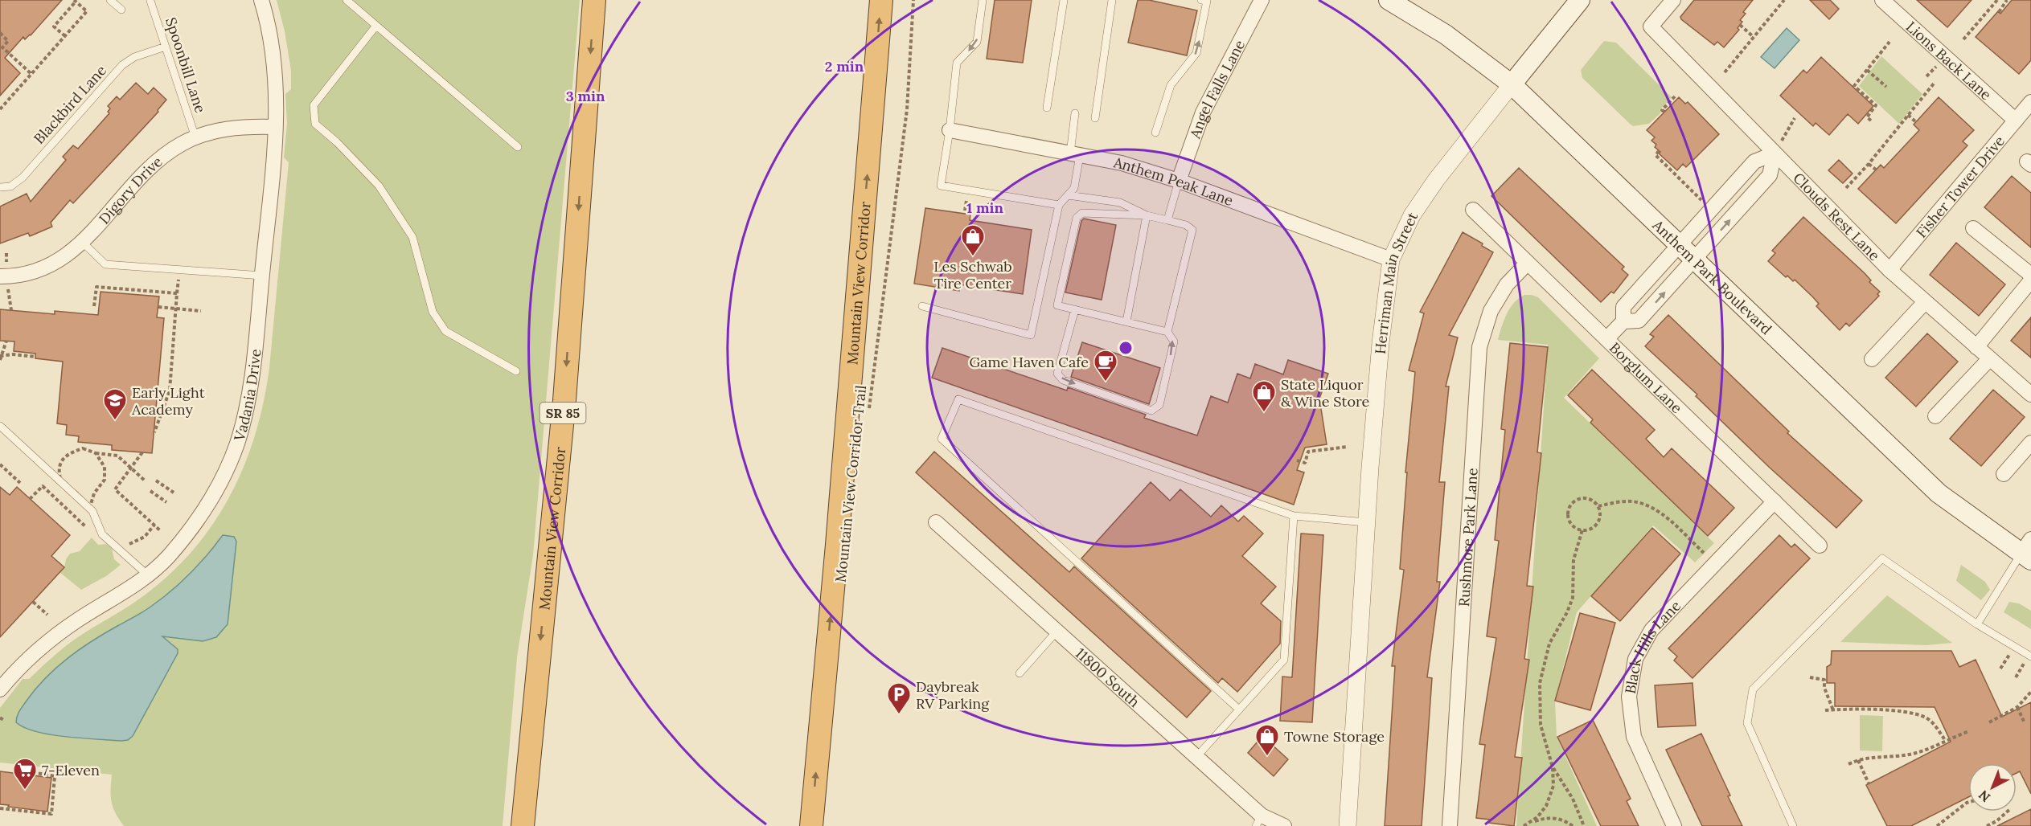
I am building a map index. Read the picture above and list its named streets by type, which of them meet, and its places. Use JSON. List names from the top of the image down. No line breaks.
{"streets":{"highway":["Mountain View Corridor","SR 85"],"main road":["Anthem Park Boulevard","Herriman Main Street"],"street":["Lions Back Lane","Angel Falls Lane","Anthem Peak Lane","Fisher Tower Drive","Digory Drive","Clouds Rest Lane","Borglum Lane","Vadania Drive","Rushmore Park Lane","Black Hills Lane","11800 South"],"lane":["Spoonbill Lane","Blackbird Lane"],"path":["Mountain View Corridor Trail"]},"crossings":[["Lions Back Lane","Fisher Tower Drive"],["Spoonbill Lane","Blackbird Lane"],["Spoonbill Lane","Digory Drive"],["Angel Falls Lane","Anthem Peak Lane"],["Anthem Peak Lane","Herriman Main Street"],["Fisher Tower Drive","Clouds Rest Lane"],["Digory Drive","Vadania Drive"],["Anthem Park Boulevard","Herriman Main Street"],["Borglum Lane","Rushmore Park Lane"],["Borglum Lane","Black Hills Lane"]],"places":{"shop":["Les Schwab Tire Center","State Liquor & Wine Store","Towne Storage"],"cafe":["Game Haven Cafe"],"school or university":["Early Light Academy"],"parking":["Daybreak RV Parking"],"supermarket":["7-Eleven"]},"north":"bottom left","rings":["2 min","3 min","1 min"]}
